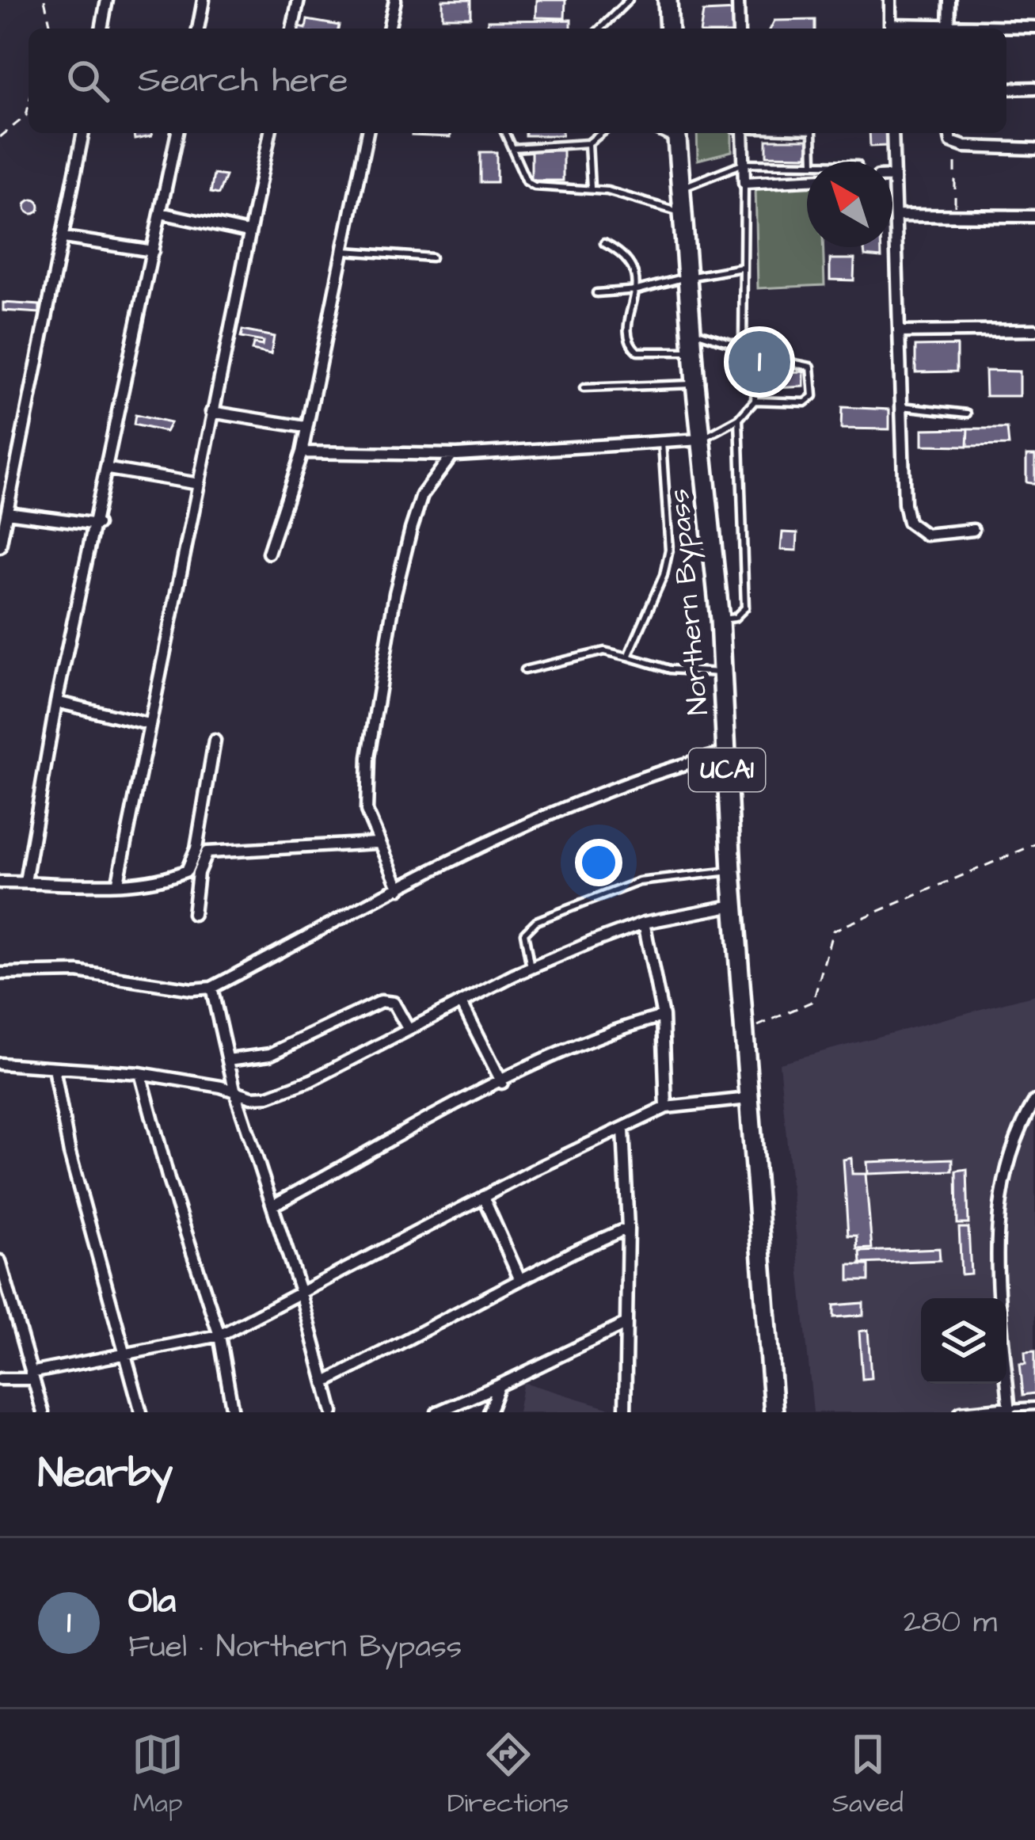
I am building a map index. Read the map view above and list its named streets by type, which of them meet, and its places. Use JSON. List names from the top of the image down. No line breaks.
{"streets":{"main road":["Northern Bypass","UCA1"]},"north":"top left","page":{"search":"Search here","pins":"1","heading":"Nearby","list":[{"mark":"1","name":"Ola","note":"Fuel · Northern Bypass","value":"280 m"}],"nav":["Map","Directions","Saved"]}}
